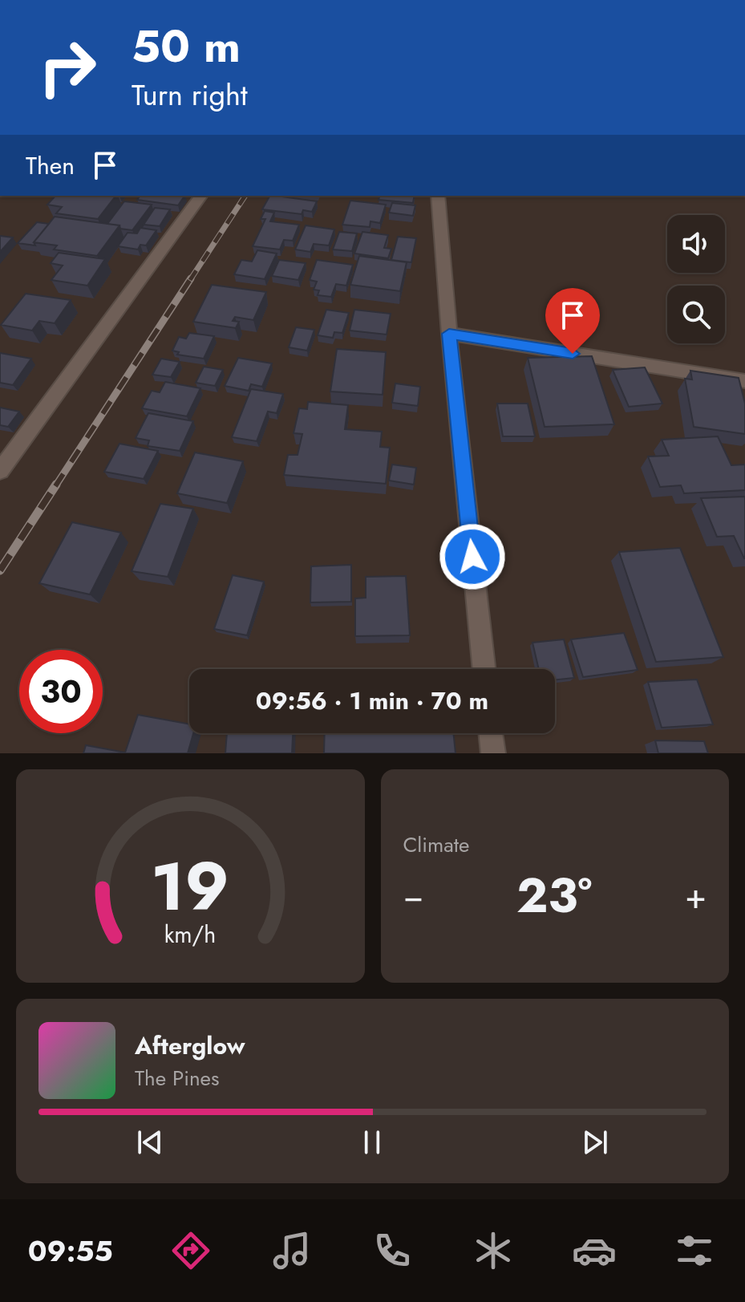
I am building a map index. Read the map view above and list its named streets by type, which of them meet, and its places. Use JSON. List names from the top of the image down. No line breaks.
{"page":{"turn":["50 m","Turn right"],"then":"Then","limit":"30","trip":"09:56 · 1 min · 70 m","tile":"Climate","heat":["−","23°","+"],"song":["Afterglow","The Pines"],"tabs":"09:55","gauge":["19","km/h"]}}
